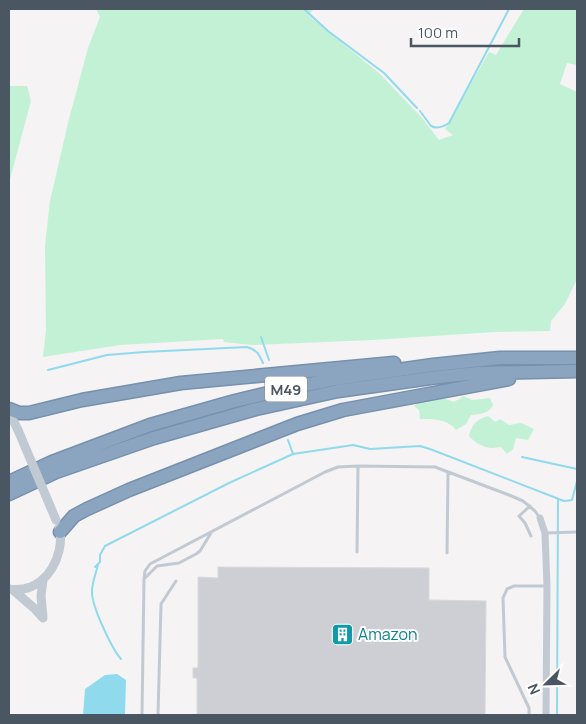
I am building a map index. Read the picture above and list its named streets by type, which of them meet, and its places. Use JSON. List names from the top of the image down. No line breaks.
{"streets":{"highway":["M49"]},"places":{"building":["Amazon"]},"scale_bar":"100 m","north":"bottom left"}
